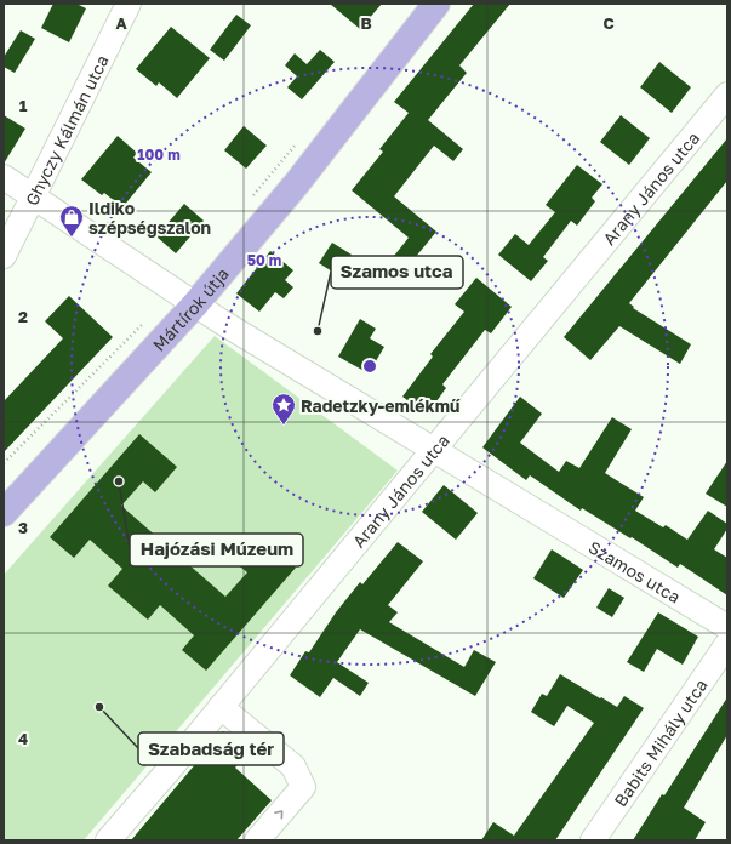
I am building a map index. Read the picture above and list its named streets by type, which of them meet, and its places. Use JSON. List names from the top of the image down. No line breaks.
{"streets":{"main road":["Mártírok útja"],"street":["Ghyczy Kálmán utca","Arany János utca","Szamos utca","Babits Mihály utca"]},"crossings":[["Ghyczy Kálmán utca","Szamos utca"],["Arany János utca","Szamos utca"],["Mártírok útja","Szamos utca"]],"places":{"shop":["Ildiko szépségszalon"],"other":["Szamos utca","Hajózási Múzeum","Szabadság tér"],"place":["Radetzky-emlékmű"]},"grid":{"columns":["A","B","C"],"rows":["1","2","3","4"]},"rings":["100 m","50 m"]}
